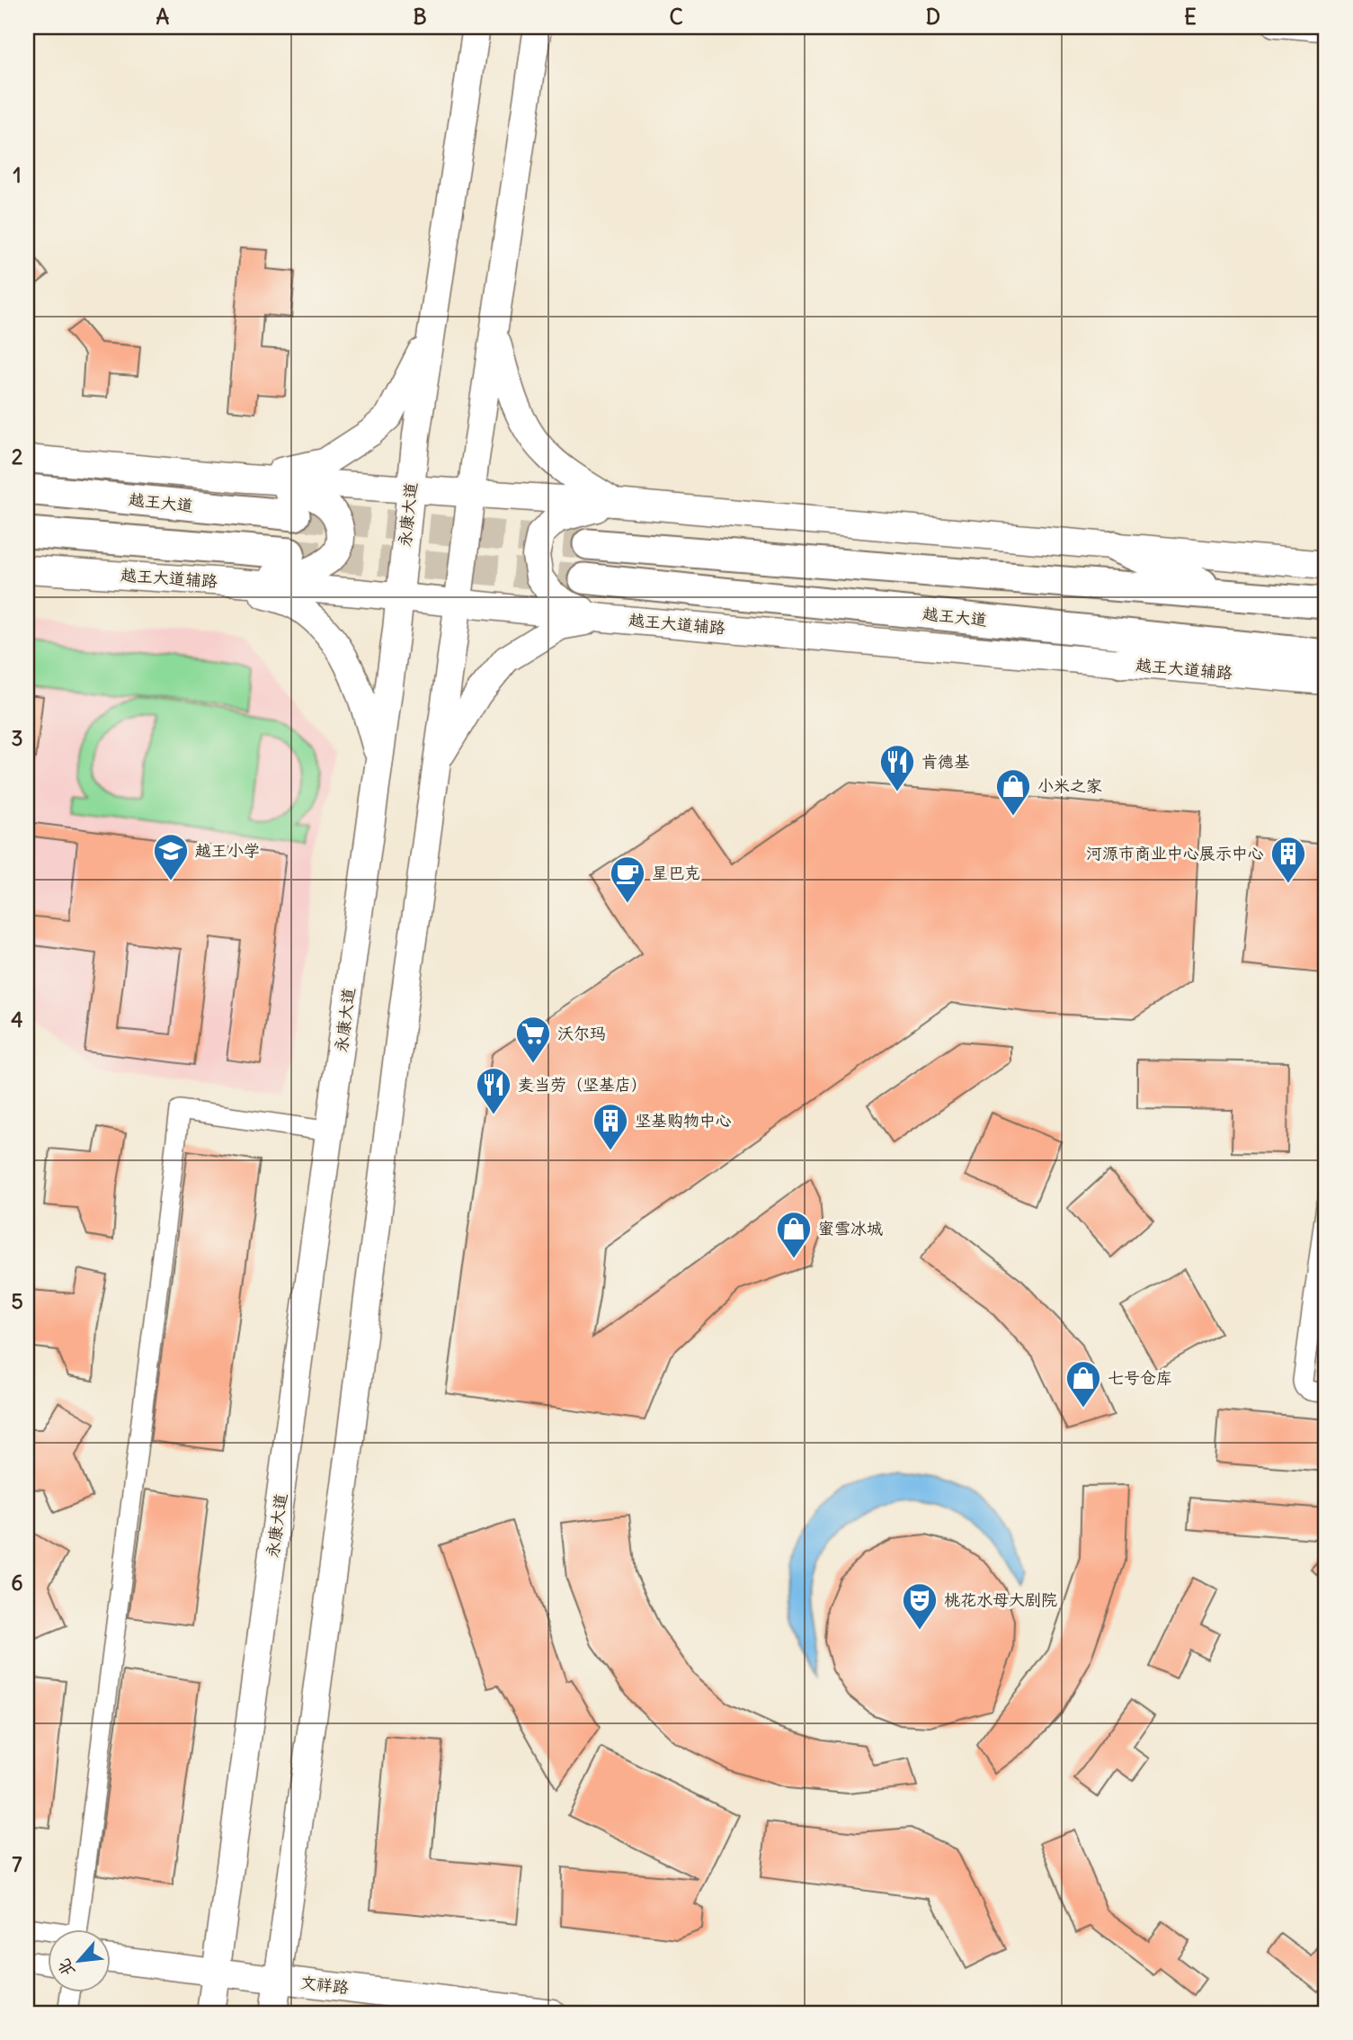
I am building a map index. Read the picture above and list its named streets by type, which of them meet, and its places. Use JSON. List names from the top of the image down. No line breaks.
{"streets":{"main road":["越王大道","永康大道","越王大道辅路","文祥路"]},"crossings":[["永康大道","越王大道辅路"],["永康大道","文祥路"]],"places":{"restaurant":["肯德基","麦当劳（坚基店）"],"shop":["小米之家","蜜雪冰城","七号仓库"],"school or university":["越王小学"],"building":["河源市商业中心展示中心","坚基购物中心"],"cafe":["星巴克"],"supermarket":["沃尔玛"],"theatre":["桃花水母大剧院"]},"north":"bottom left","grid":{"columns":["A","B","C","D","E"],"rows":["1","2","3","4","5","6","7"]}}
